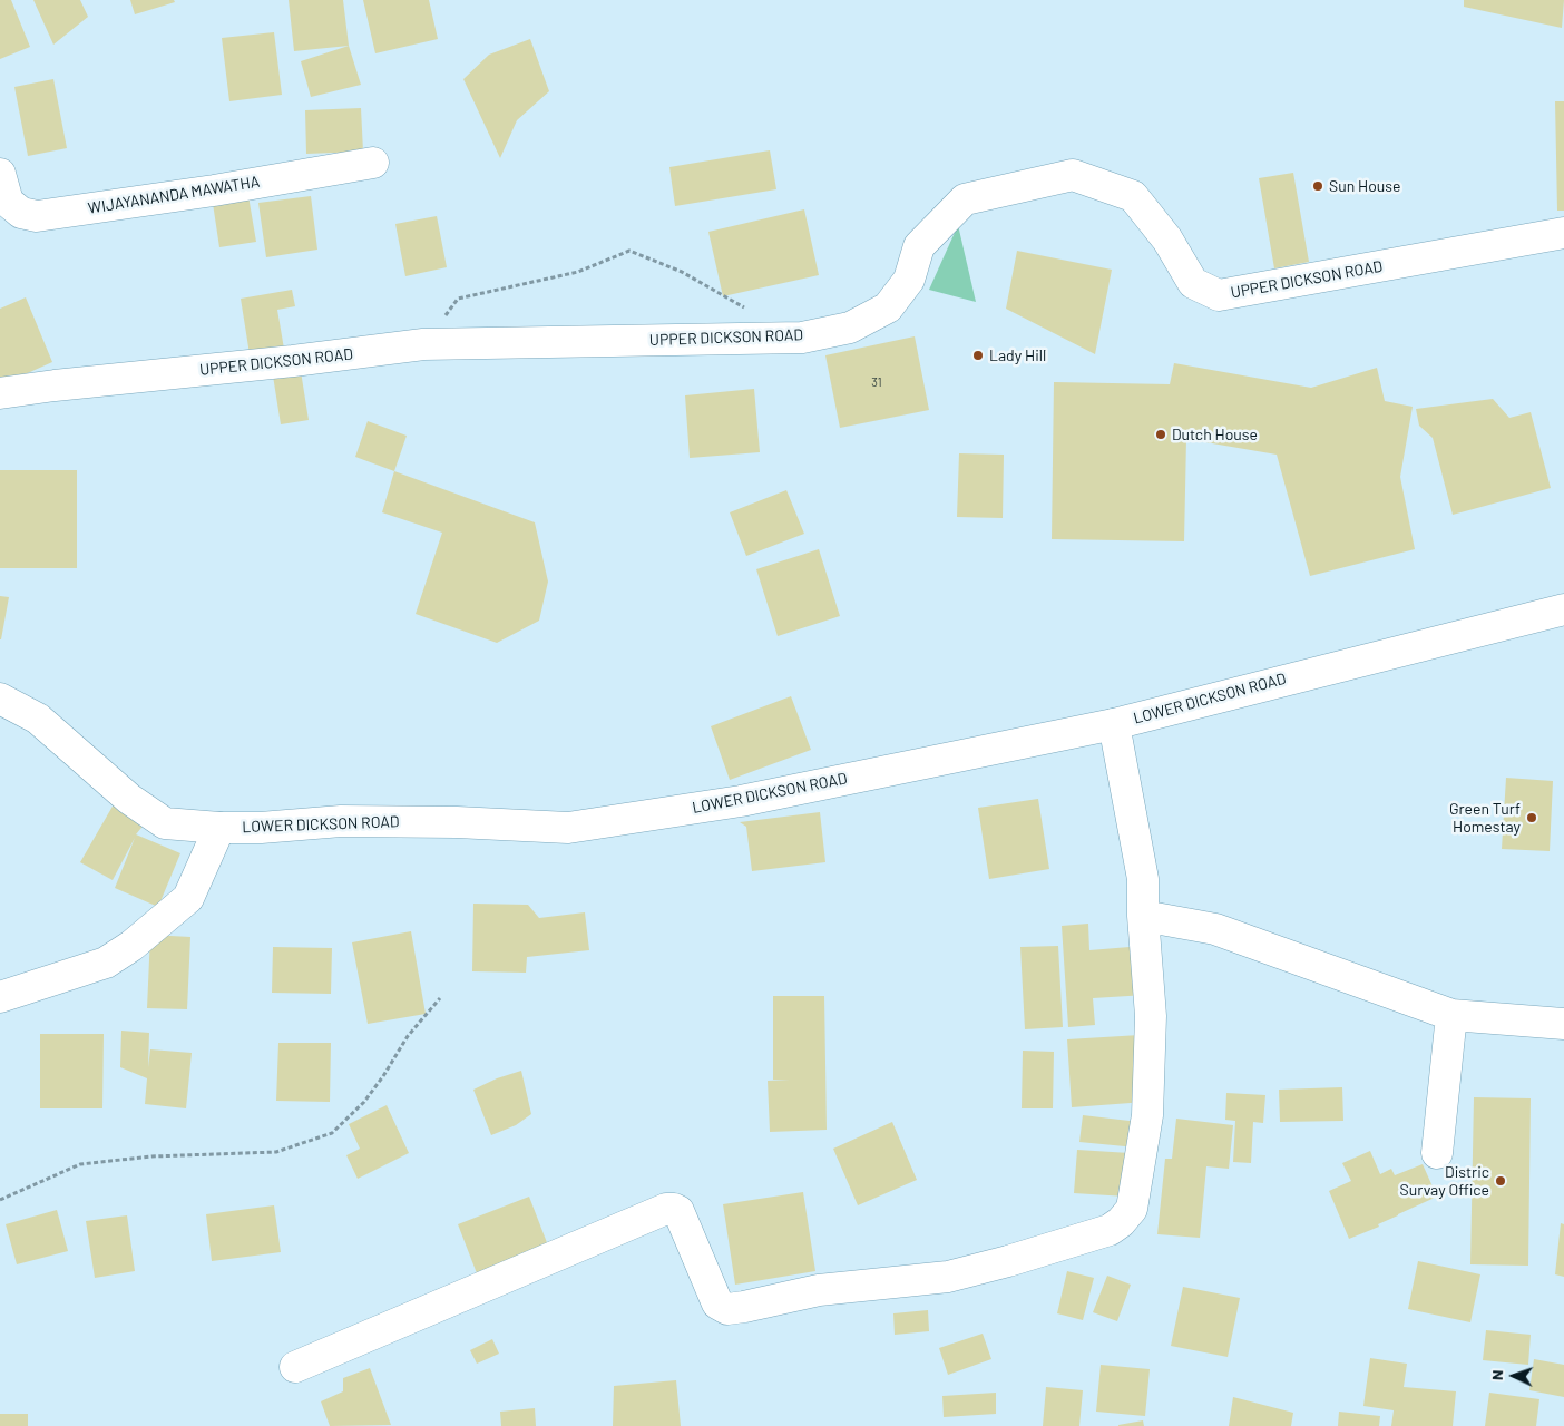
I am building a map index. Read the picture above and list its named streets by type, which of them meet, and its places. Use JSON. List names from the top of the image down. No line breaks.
{"streets":{"street":["WIJAYANANDA MAWATHA","UPPER DICKSON ROAD","LOWER DICKSON ROAD"]},"places":["Sun House","Lady Hill","Dutch House","Green Turf Homestay","Distric Survay Office"],"house_numbers":["31"],"north":"left"}
